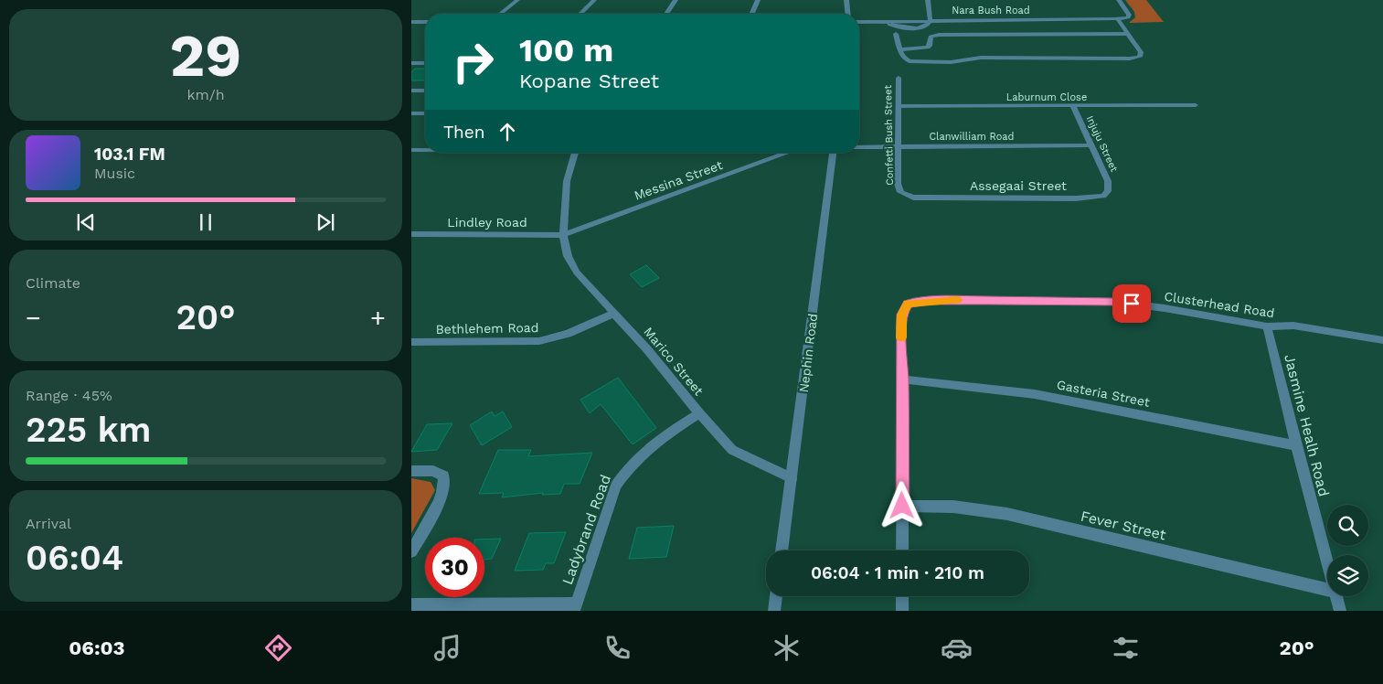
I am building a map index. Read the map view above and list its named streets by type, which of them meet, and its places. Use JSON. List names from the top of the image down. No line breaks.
{"streets":{"street":["Nara Bush Road","Laburnum Close","Confetti Bush Street","Clanwilliam Road","Injuju Street","Messina Street","Assegaai Street","Lindley Road","Clusterhead Road","Bethlehem Road","Nephin Road","Marico Street","Gasteria Street","Jasmine Healh Road","Fever Street","Ladybrand Road"]},"crossings":[["Laburnum Close","Confetti Bush Street"],["Laburnum Close","Injuju Street"],["Confetti Bush Street","Clanwilliam Road"],["Confetti Bush Street","Assegaai Street"],["Clanwilliam Road","Injuju Street"],["Injuju Street","Assegaai Street"],["Messina Street","Lindley Road"],["Messina Street","Marico Street"],["Lindley Road","Marico Street"],["Clusterhead Road","Gasteria Street"],["Clusterhead Road","Jasmine Healh Road"],["Bethlehem Road","Marico Street"],["Nephin Road","Marico Street"],["Marico Street","Ladybrand Road"],["Gasteria Street","Jasmine Healh Road"]],"page":{"tile":[["29","km/h"],"Climate",["Range · 45%","225 km"],["Arrival","06:04"]],"turn":["100 m","Kopane Street"],"then":"Then","song":["103.1 FM","Music"],"heat":["−","20°","+"],"limit":"30","trip":"06:04 · 1 min · 210 m","tabs":["06:03","20°"]}}
